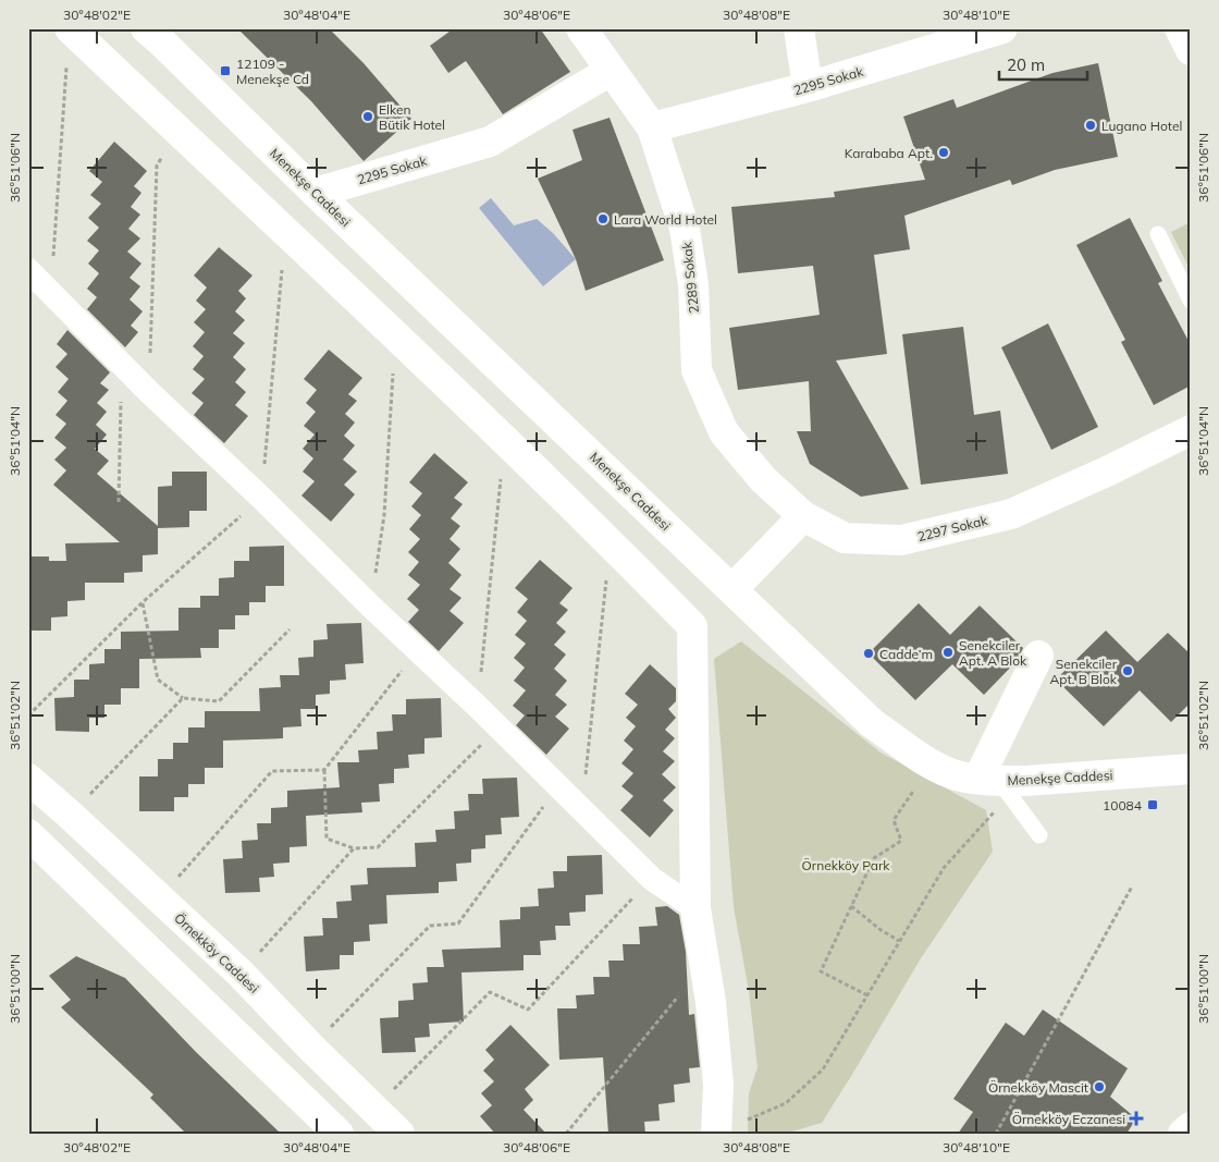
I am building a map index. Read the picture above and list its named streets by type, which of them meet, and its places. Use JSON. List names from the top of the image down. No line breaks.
{"streets":{"street":["2295 Sokak","Menekşe Caddesi","2289 Sokak","2297 Sokak","Örnekköy Caddesi"]},"crossings":[["2295 Sokak","Menekşe Caddesi"],["2295 Sokak","2289 Sokak"],["2289 Sokak","2297 Sokak"]],"parks":["Örnekköy Park"],"places":{"transit":["12109 - Menekşe Cd","10084"],"other":["Elken Bütik Hotel","Lugano Hotel","Karababa Apt.","Lara World Hotel","Senekciler Apt. A Blok","Cadde’m","Senekciler Apt. B Blok","Örnekköy Mascit"],"health":["Örnekköy Eczanesi"]},"scale_bar":"20 m","coordinates":["30°48'02\"E","30°48'04\"E","30°48'06\"E","30°48'08\"E","30°48'10\"E","36°51'06\"N","36°51'04\"N","36°51'02\"N","36°51'00\"N"]}
